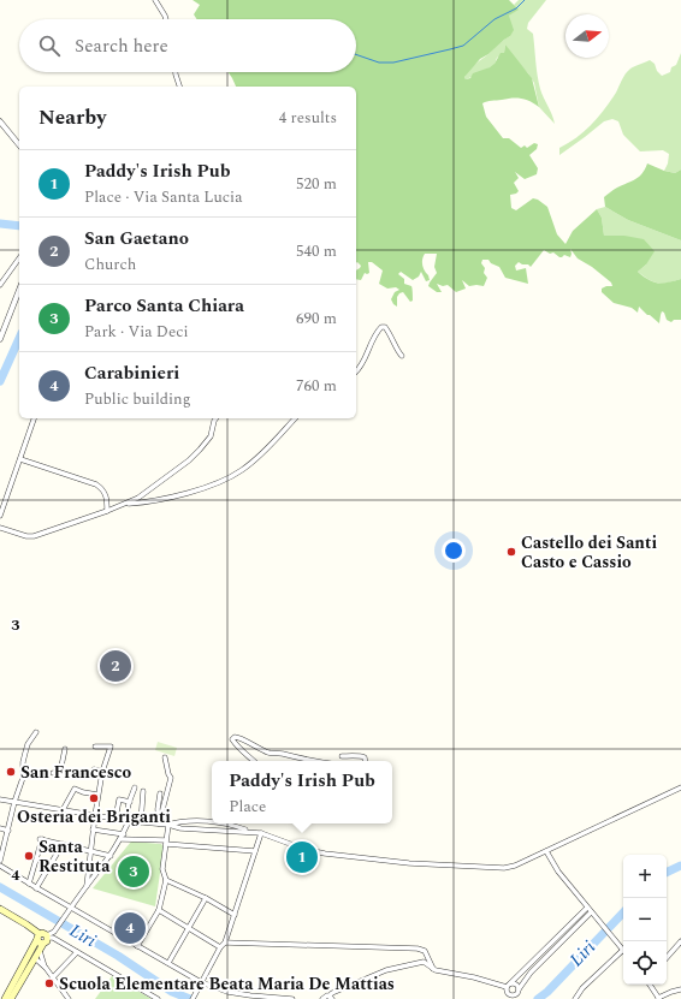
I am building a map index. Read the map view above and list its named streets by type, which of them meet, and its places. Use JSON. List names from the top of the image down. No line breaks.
{"water":["Liri"],"places":["Castello dei Santi Casto e Cassio","San Francesco","Osteria dei Briganti","Santa Restituta","Scuola Elementare Beata Maria De Mattias"],"north":"right","page":{"search":"Search here","heading":["Nearby","4 results"],"list":[{"mark":"1","name":"Paddy's Irish Pub","note":"Place · Via Santa Lucia","value":"520 m"},{"mark":"2","name":"San Gaetano","note":"Church","value":"540 m"},{"mark":"3","name":"Parco Santa Chiara","note":"Park · Via Deci","value":"690 m"},{"mark":"4","name":"Carabinieri","note":"Public building","value":"760 m"}],"pins":["2","1","3","4"],"popup":["Paddy's Irish Pub","Place"],"map_buttons":["+","−"]},"grid":{"rows":["3","4"]}}
